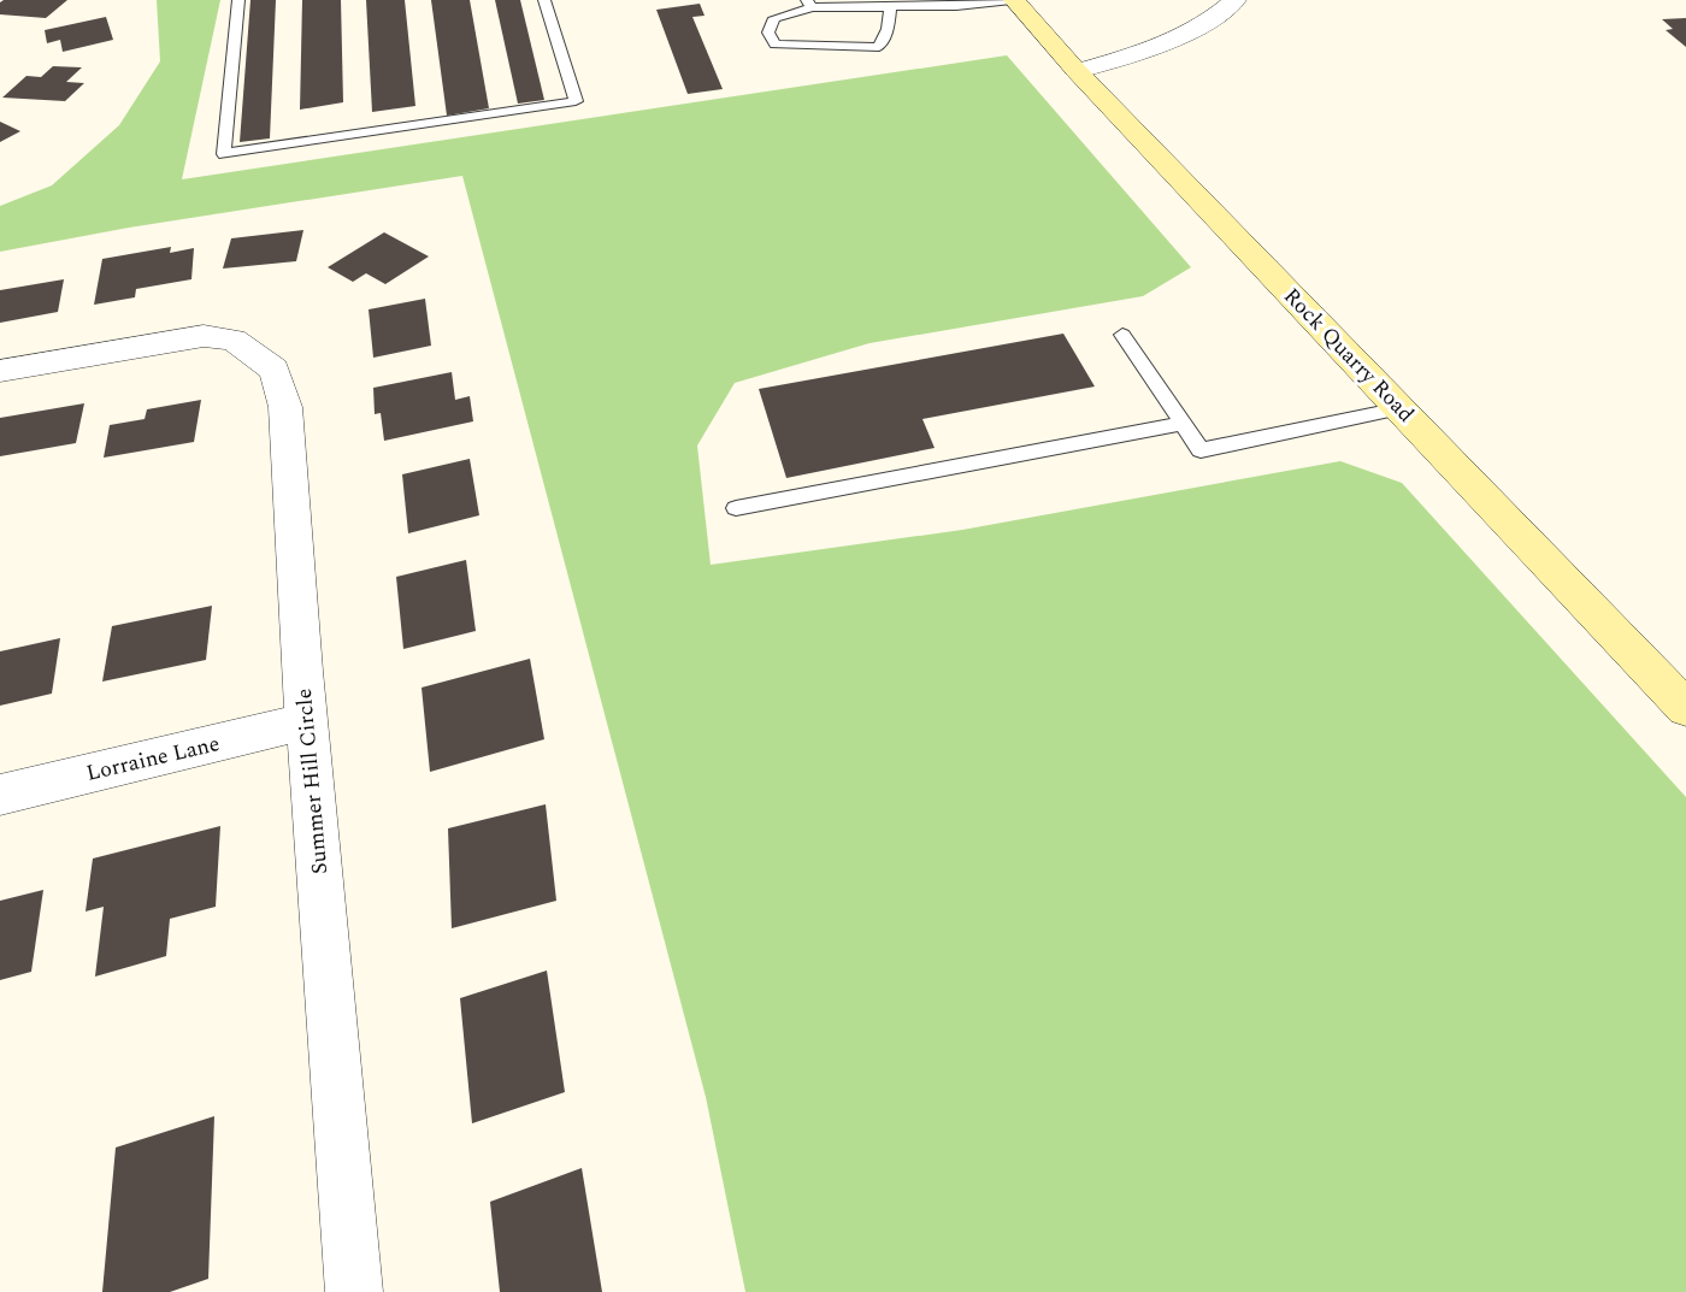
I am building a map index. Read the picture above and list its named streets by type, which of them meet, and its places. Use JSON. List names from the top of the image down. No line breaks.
{"streets":{"street":["Rock Quarry Road","Lorraine Lane","Summer Hill Circle"]},"crossings":[["Lorraine Lane","Summer Hill Circle"]]}
